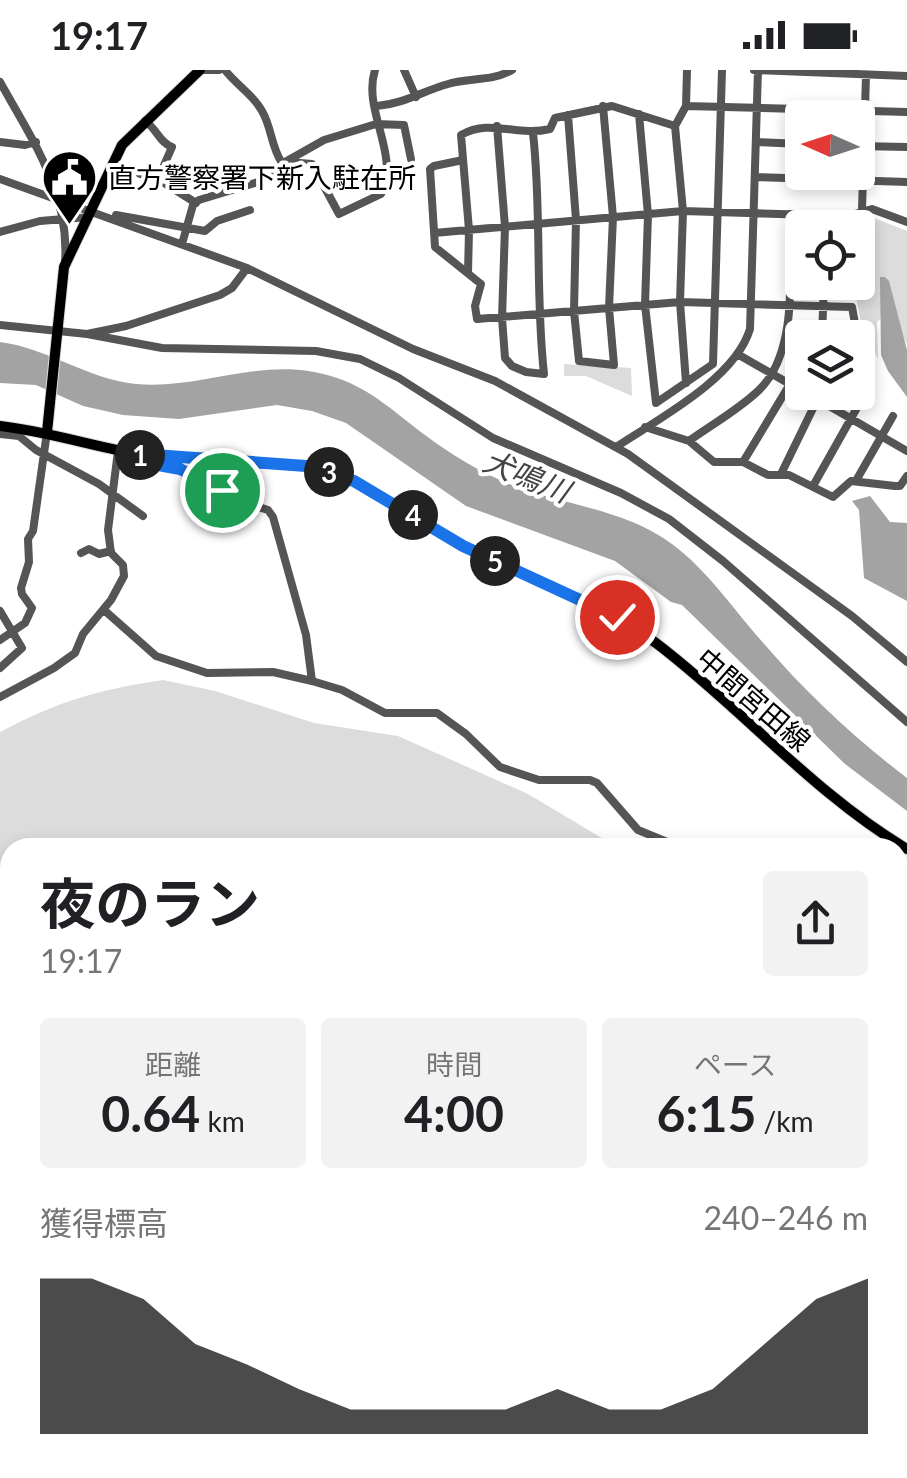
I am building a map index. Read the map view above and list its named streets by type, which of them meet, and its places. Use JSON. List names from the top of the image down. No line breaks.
{"streets":{"main road":["中間宮田線"]},"water":["犬鳴川"],"places":{"public building":["直方警察署下新入駐在所"]},"north":"left","page":{"status":"19:17","pins":["1","3","4","5"],"heading":["夜のラン","19:17"],"stats":[["距離","0.64 km"],["時間","4:00"],["ペース","6:15 /km"]],"chart":["獲得標高","240–246 m"]}}
